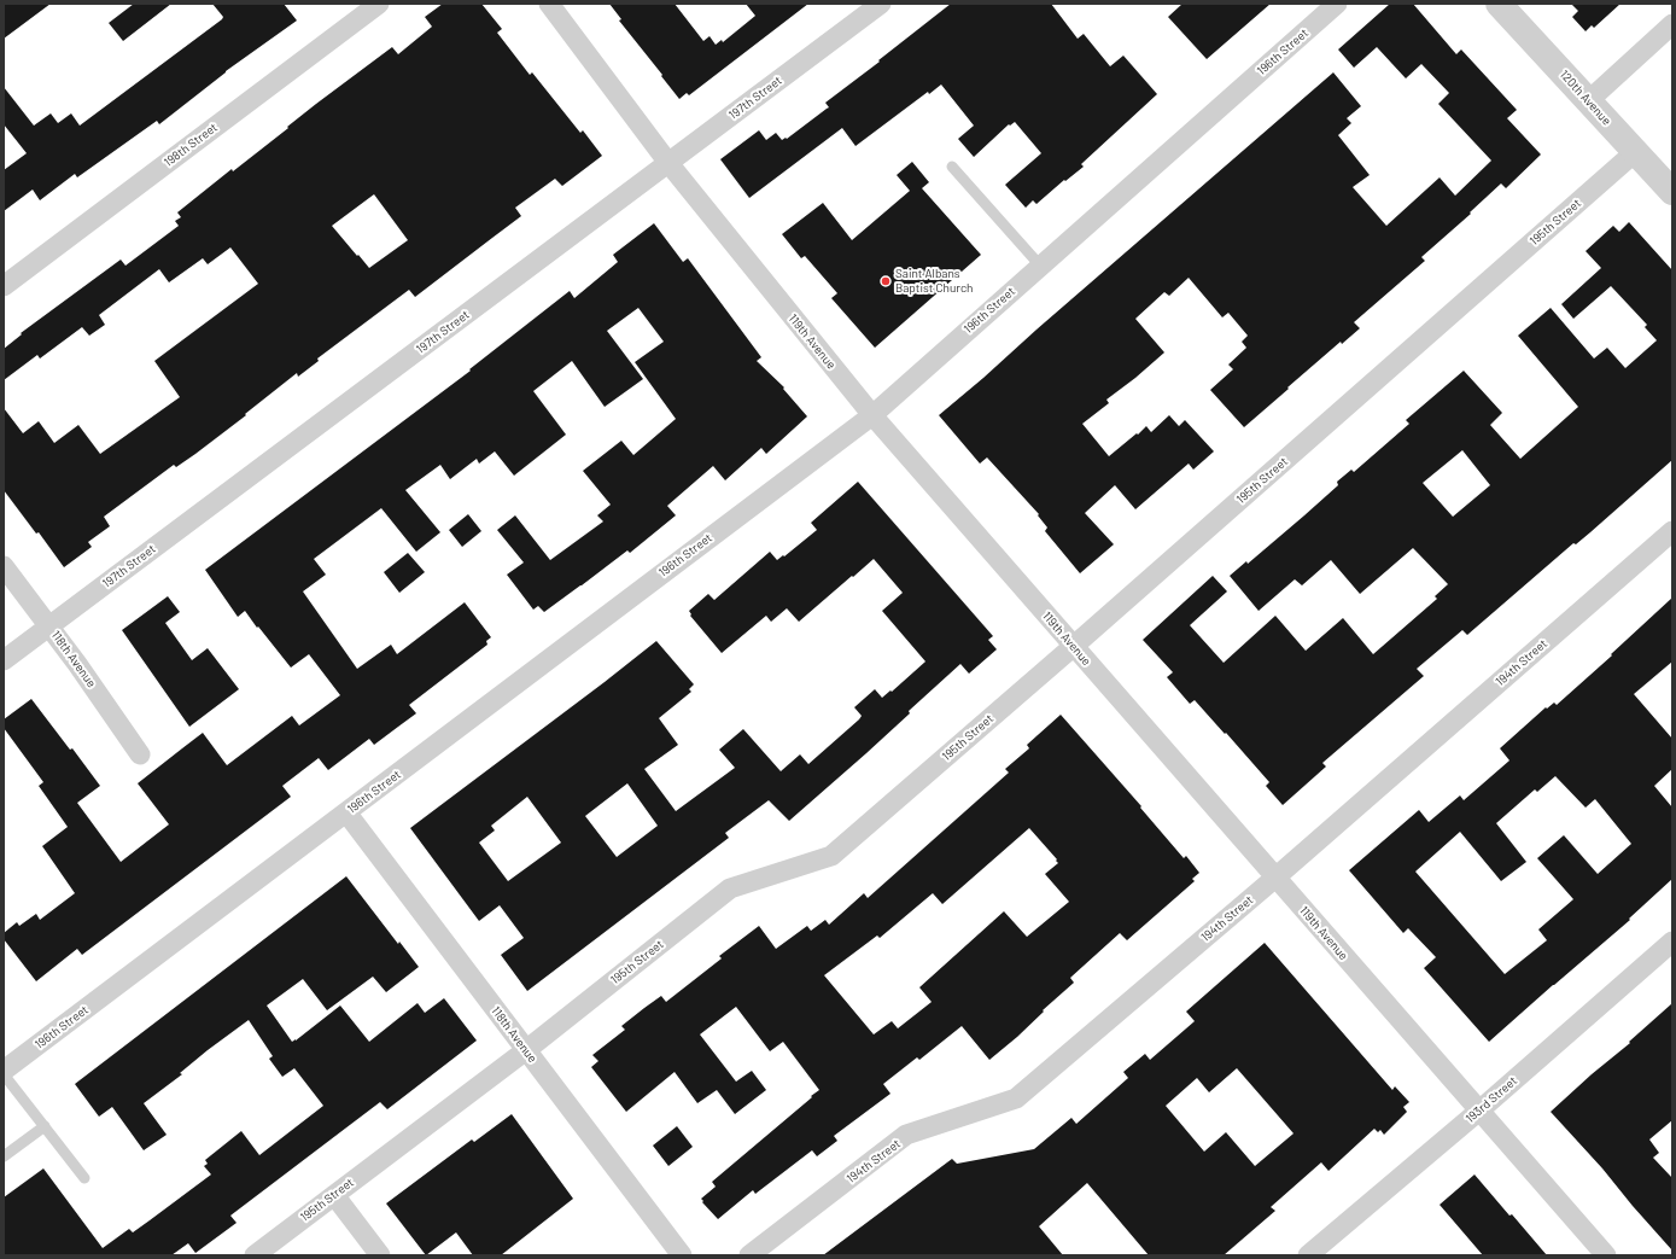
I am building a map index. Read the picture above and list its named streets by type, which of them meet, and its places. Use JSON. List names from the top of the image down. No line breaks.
{"streets":{"street":["196th Street","197th Street","120th Avenue","198th Street","195th Street","119th Avenue","118th Avenue","194th Street","193rd Street"]},"crossings":[["196th Street","119th Avenue"],["196th Street","118th Avenue"],["197th Street","119th Avenue"],["197th Street","118th Avenue"],["120th Avenue","195th Street"],["195th Street","119th Avenue"],["195th Street","118th Avenue"],["119th Avenue","194th Street"],["119th Avenue","193rd Street"]],"places":["Saint Albans Baptist Church"]}
